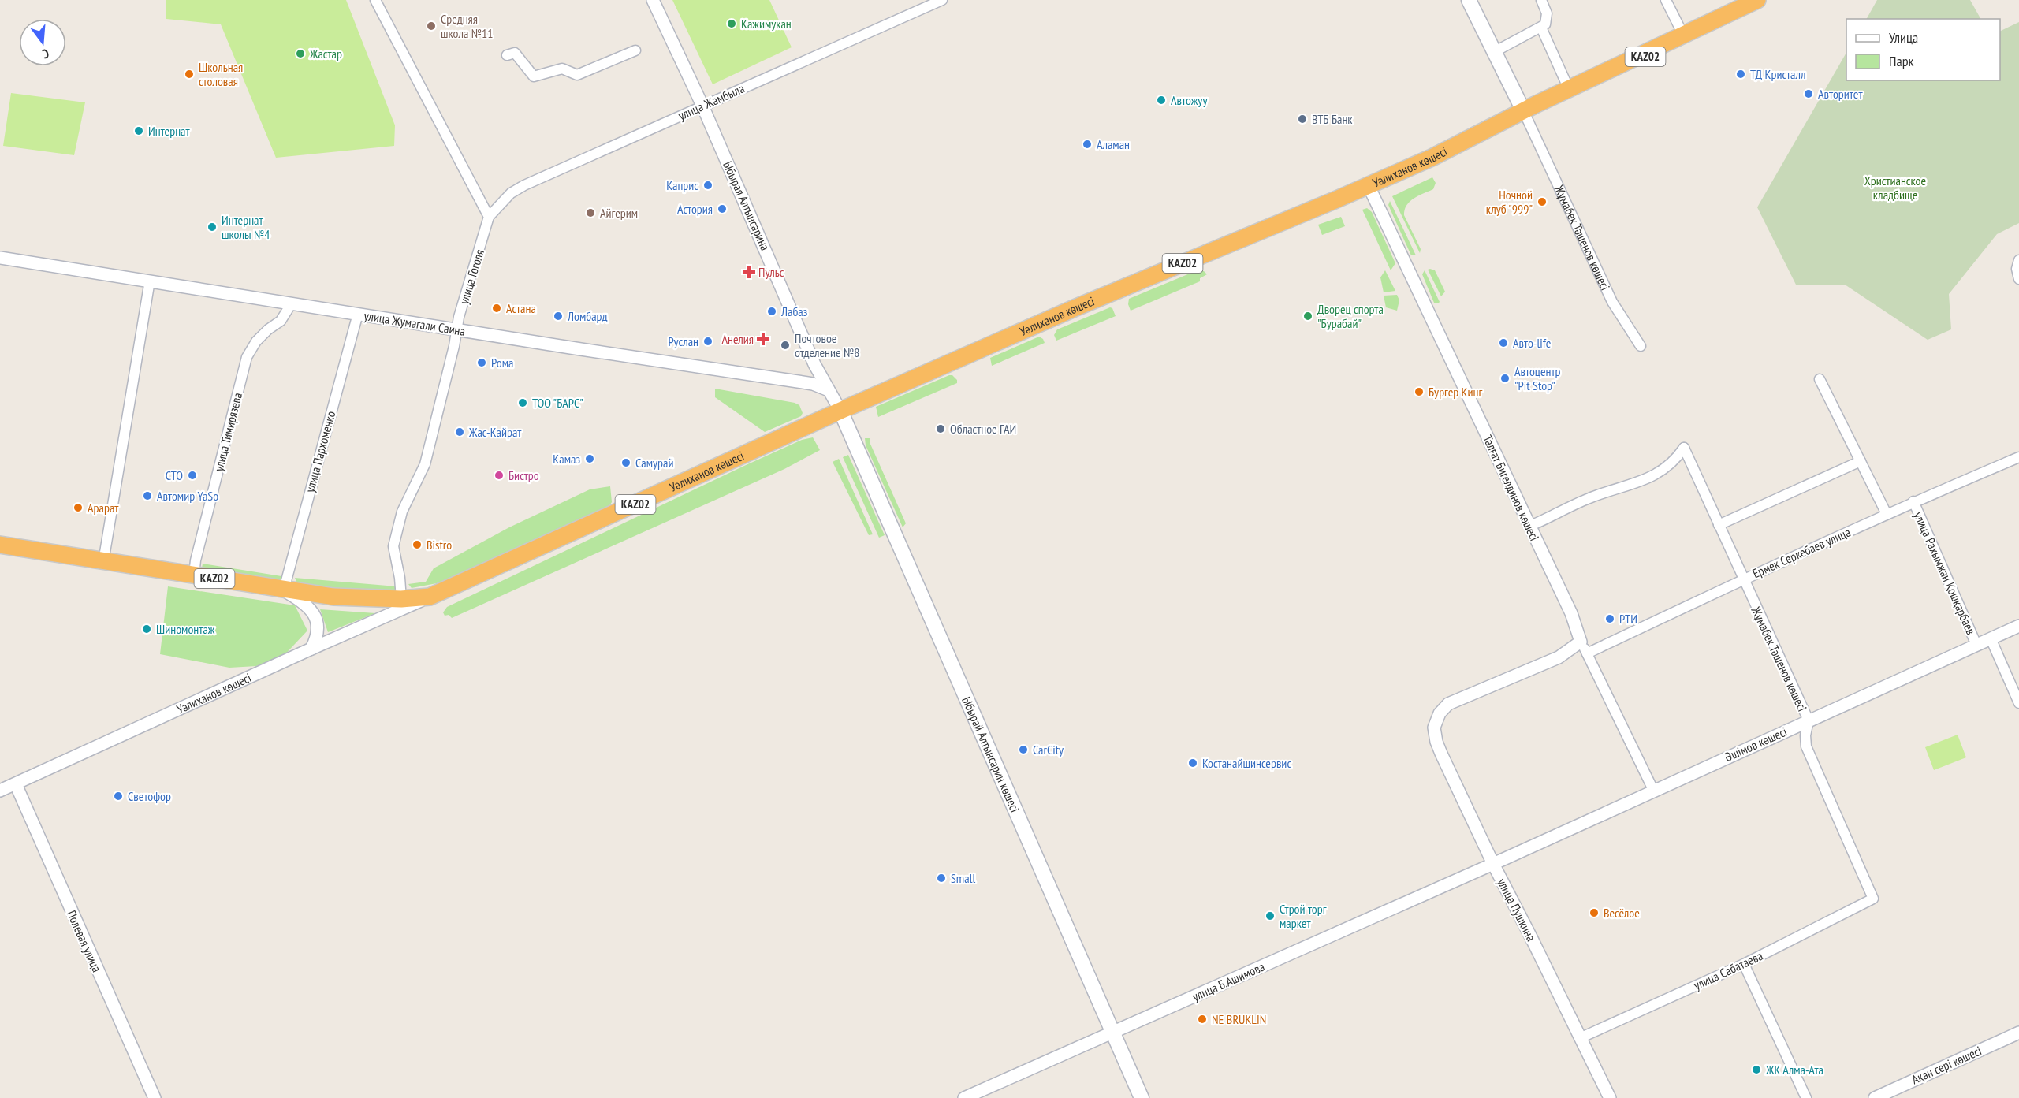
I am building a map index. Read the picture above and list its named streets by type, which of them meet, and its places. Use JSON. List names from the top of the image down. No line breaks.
{"streets":{"highway":["KАZ02","Уәлиханов көшесі"],"main road":["Жұмабек Тәшенов көшесі","Ыбырай Алтынсарин көшесі"],"street":["улица Жамбыла","Ыбырая Алтынсарина","улица Гоголя","улица Жумагали Саина","улица Тимирязева","улица Пархоменко","Талғат Бигелдинов көшесі","Ермек Серкебаев улица","улица Рахымжан Қошқарбаев","Әшімов көшесі","улица Пушкина","Полевая улица","улица Сабатаева","улица Б.Ашимова","Ақан сері көшесі"]},"crossings":[["KАZ02","Уәлиханов көшесі"],["KАZ02","Жұмабек Тәшенов көшесі"],["улица Жамбыла","Ыбырая Алтынсарина"],["улица Жамбыла","улица Гоголя"],["Уәлиханов көшесі","Ыбырая Алтынсарина"],["Уәлиханов көшесі","Жұмабек Тәшенов көшесі"],["Уәлиханов көшесі","улица Гоголя"],["Уәлиханов көшесі","улица Тимирязева"],["Уәлиханов көшесі","улица Пархоменко"],["Уәлиханов көшесі","Талғат Бигелдинов көшесі"],["Уәлиханов көшесі","Ыбырай Алтынсарин көшесі"],["Уәлиханов көшесі","Полевая улица"],["Ыбырая Алтынсарина","улица Жумагали Саина"],["Ыбырая Алтынсарина","Ыбырай Алтынсарин көшесі"],["Жұмабек Тәшенов көшесі","Талғат Бигелдинов көшесі"],["Жұмабек Тәшенов көшесі","Ермек Серкебаев улица"],["Жұмабек Тәшенов көшесі","Әшімов көшесі"],["Жұмабек Тәшенов көшесі","улица Сабатаева"],["улица Гоголя","улица Жумагали Саина"],["улица Жумагали Саина","улица Тимирязева"],["улица Жумагали Саина","улица Пархоменко"],["Талғат Бигелдинов көшесі","Ермек Серкебаев улица"],["Талғат Бигелдинов көшесі","Әшімов көшесі"],["Талғат Бигелдинов көшесі","улица Пушкина"],["Ермек Серкебаев улица","улица Рахымжан Қошқарбаев"],["улица Рахымжан Қошқарбаев","Әшімов көшесі"],["Әшімов көшесі","улица Пушкина"],["Әшімов көшесі","улица Б.Ашимова"],["Ыбырай Алтынсарин көшесі","улица Б.Ашимова"],["улица Пушкина","улица Сабатаева"],["улица Пушкина","улица Б.Ашимова"]],"parks":["Христианское кладбище"],"places":{"other":["Кажимукан","Средняя школа №11","Жастар","Школьная столовая","ТД Кристалл","Авторитет","Автожуу","ВТБ Банк","Интернат","Аламан","Каприс","Ночной клуб \"999\"","Астория","Айгерим","Интернат школы №4","Астана","Лабаз","Ломбард","Дворец спорта \"Бурабай\"","Руслан","Авто-life","Почтовое отделение №8","Рома","Автоцентр \"Pit Stop\"","Бургер Кинг","ТОО \"БАРС\"","Областное ГАИ","Жас-Кайрат","Камаз","Самурай","СТО","Бистро","Автомир YaSo","Арарат","Bistro","РТИ","Шиномонтаж","CarCity","Костанайшинсервис","Светофор","Small","Весёлое","Строй торг маркет","NE BRUKLIN","ЖК Алма-Ата"],"health":["Пульс","Анелия"]},"legend":["Улица","Парк"],"north":"bottom"}
